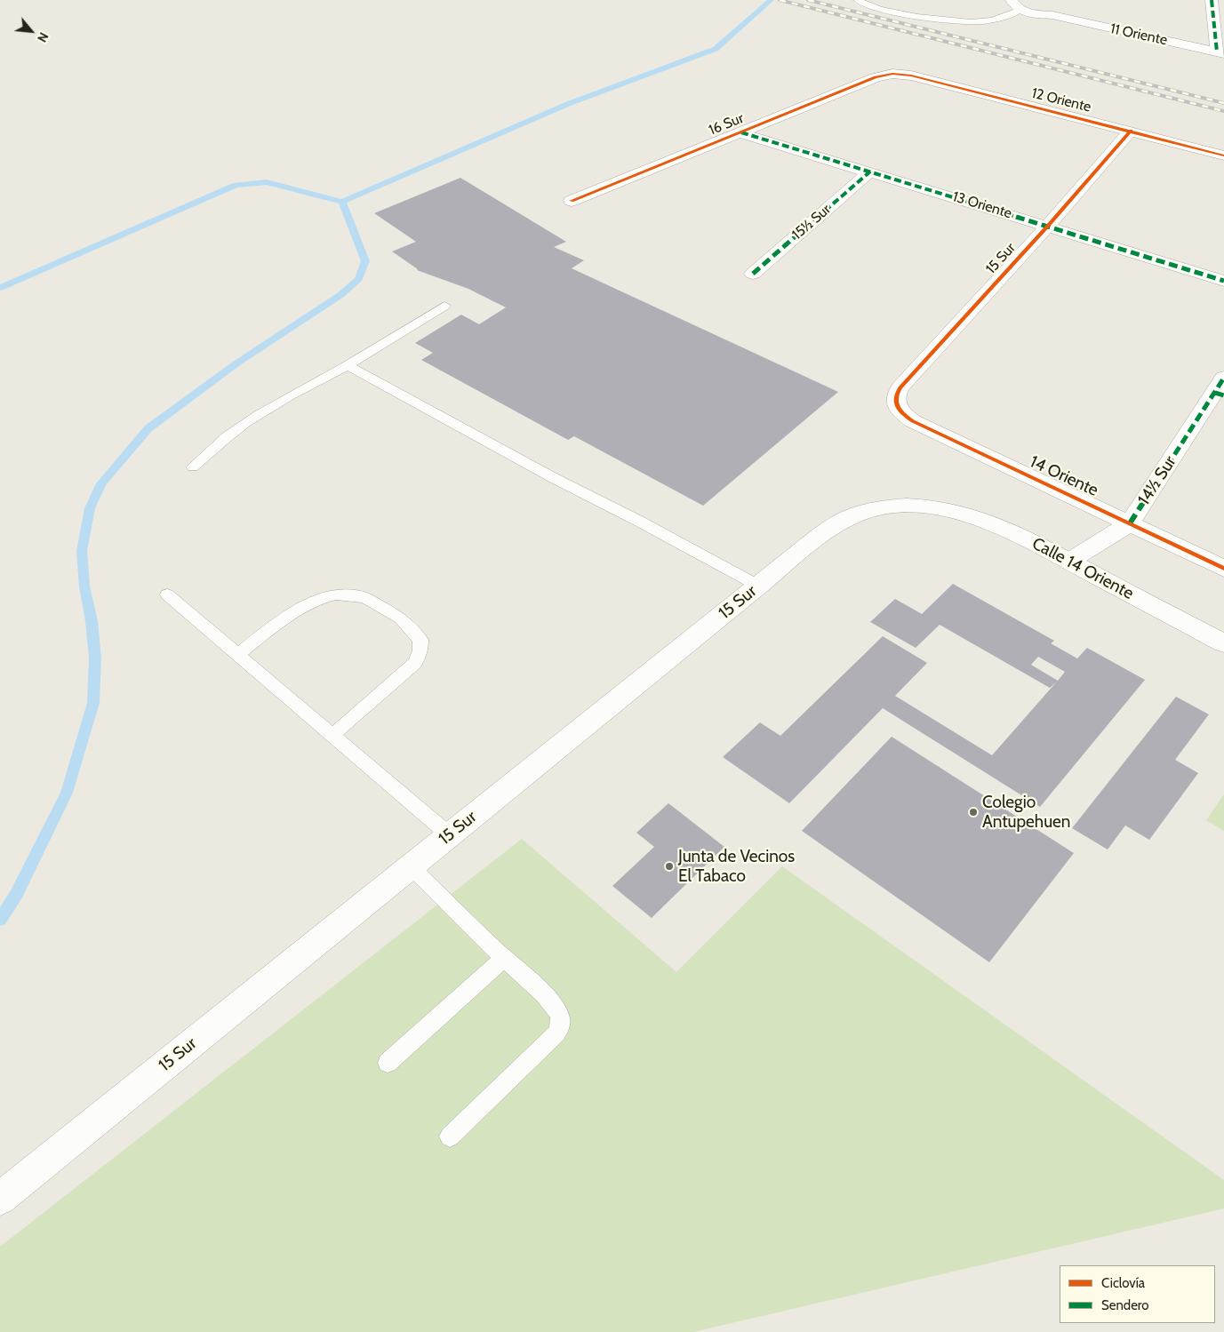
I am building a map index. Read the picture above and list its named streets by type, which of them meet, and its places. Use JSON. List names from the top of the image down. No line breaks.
{"streets":{"street":["11 Oriente","12 Oriente","16 Sur","13 Oriente","15½ Sur","15 Sur","14 Oriente","14½ Sur","Calle 14 Oriente"]},"crossings":[["12 Oriente","16 Sur"],["12 Oriente","15 Sur"],["16 Sur","13 Oriente"],["13 Oriente","15½ Sur"],["13 Oriente","15 Sur"],["15 Sur","14 Oriente"],["15 Sur","Calle 14 Oriente"],["14 Oriente","14½ Sur"],["14½ Sur","Calle 14 Oriente"]],"places":["Colegio Antupehuen","Junta de Vecinos El Tabaco"],"legend":["Ciclovía","Sendero"],"north":"bottom right"}
